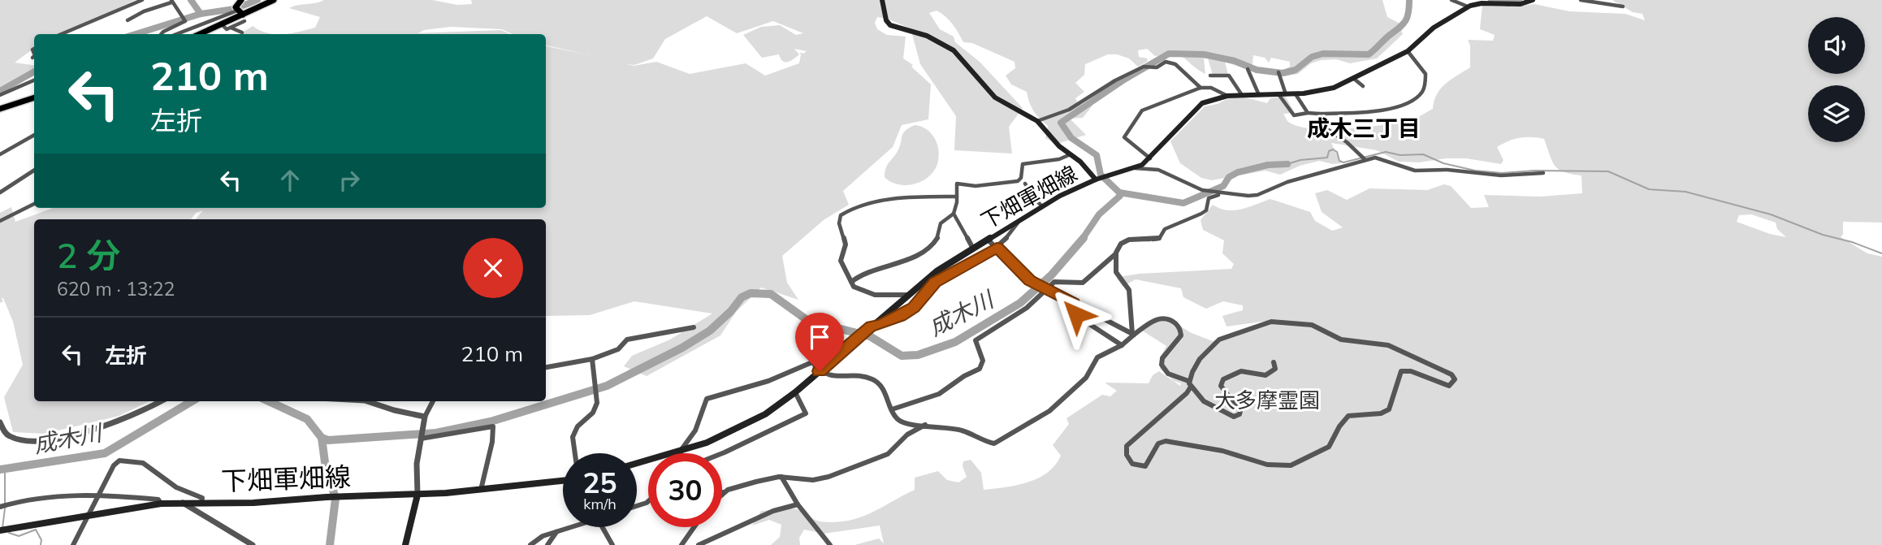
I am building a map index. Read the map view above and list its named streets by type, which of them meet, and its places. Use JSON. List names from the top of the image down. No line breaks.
{"streets":{"main road":["下畑軍畑線"]},"districts":["成木三丁目"],"water":["成木川"],"parks":["大多摩霊園"],"page":{"turn":["210 m","左折"],"heading":["2 分","620 m · 13:22"],"list":[{"name":"左折","value":"210 m"}],"speed":"25 km/h","limit":"30"}}
